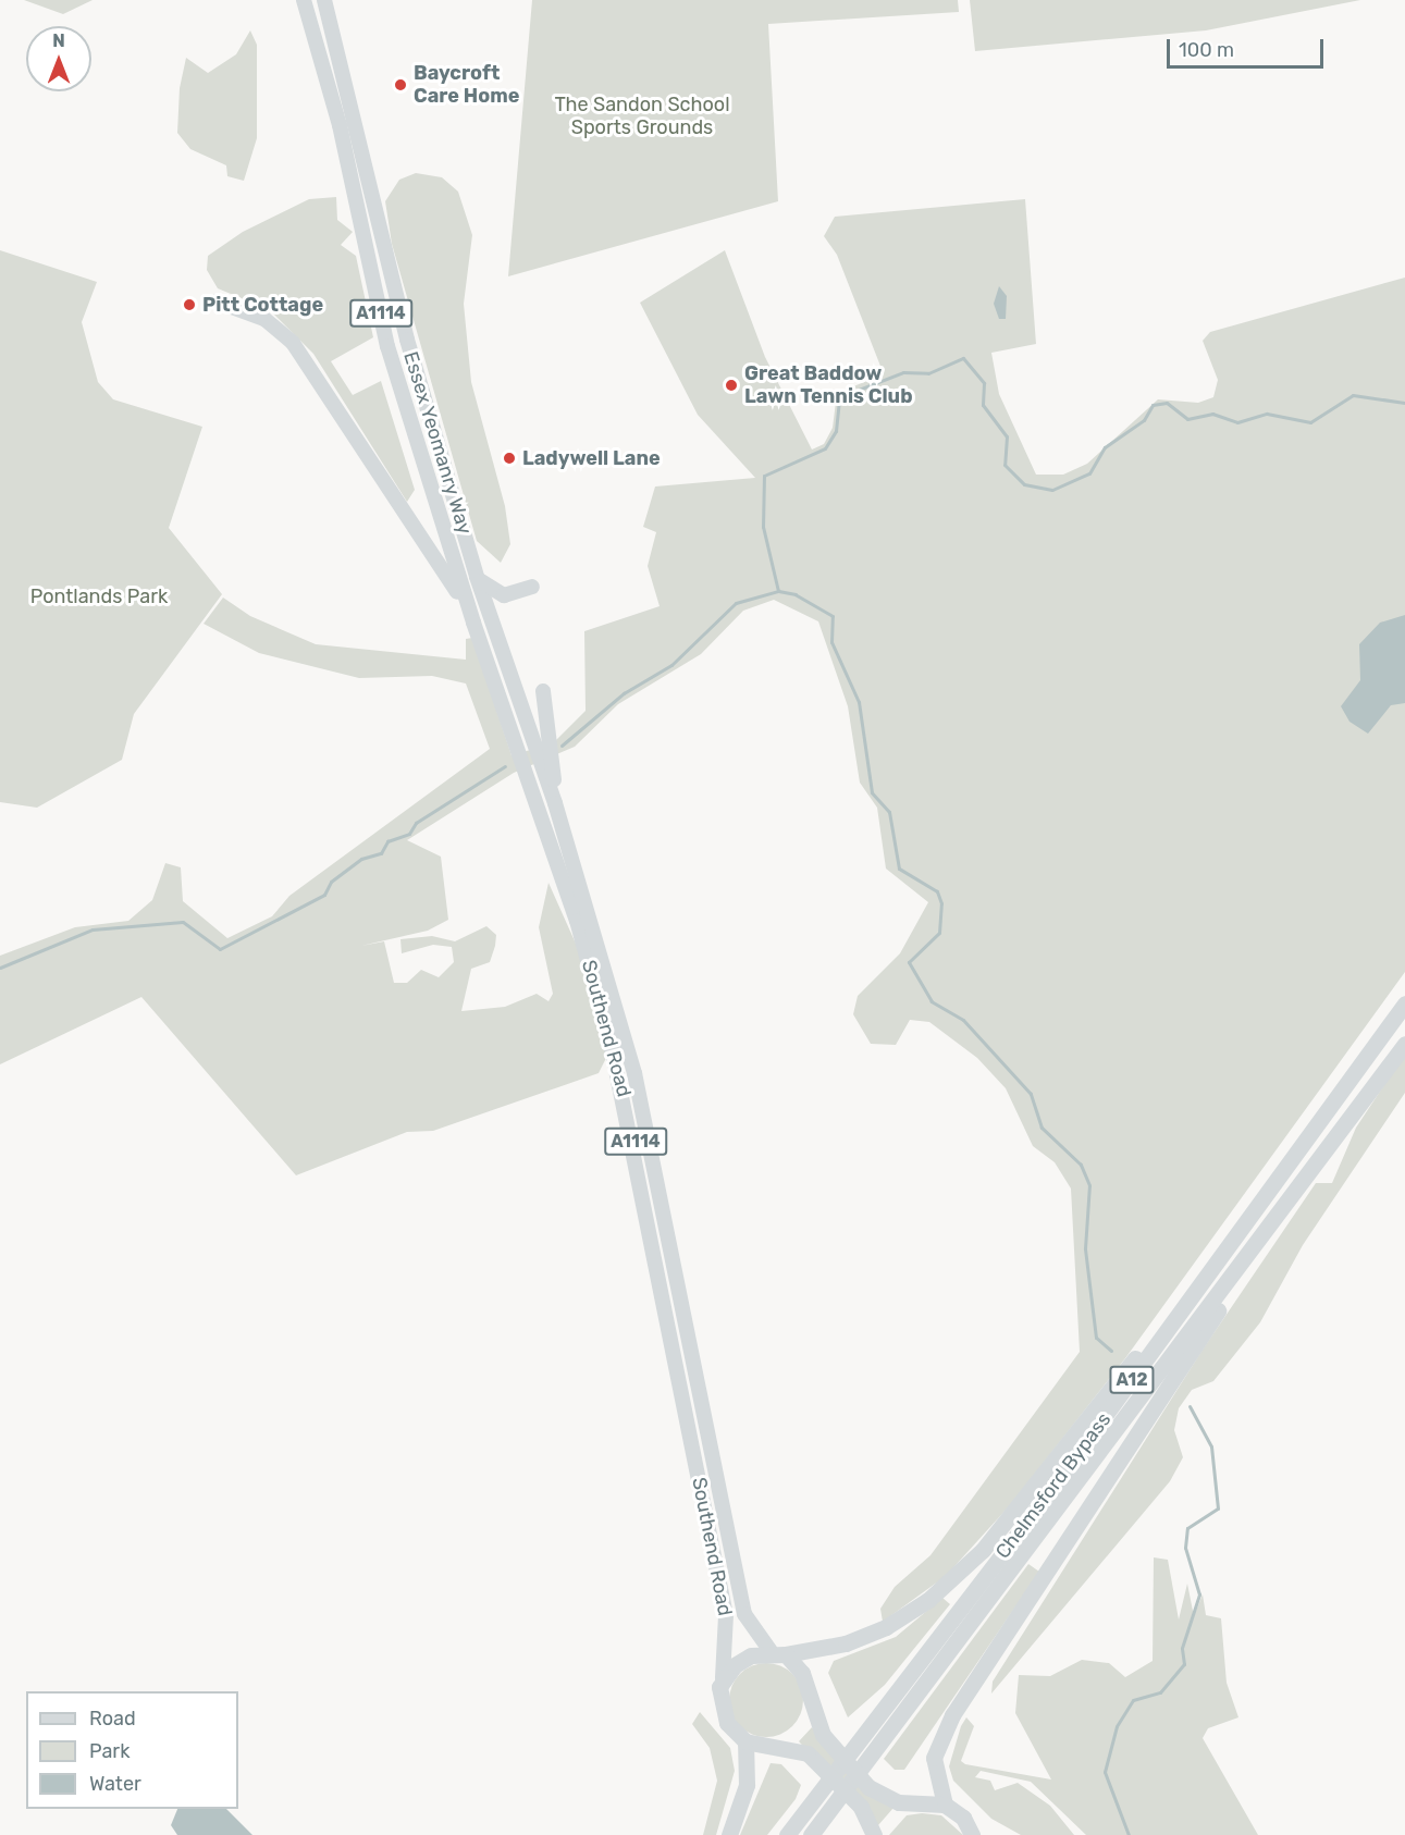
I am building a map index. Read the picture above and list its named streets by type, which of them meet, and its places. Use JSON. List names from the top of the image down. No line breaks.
{"streets":{"highway":["A12","Chelmsford Bypass"],"main road":["A1114","Essex Yeomanry Way","Southend Road"]},"crossings":[["Essex Yeomanry Way","Southend Road"],["Southend Road","A12"],["A12","Chelmsford Bypass"]],"parks":["The Sandon School Sports Grounds","Pontlands Park"],"places":["Baycroft Care Home","Pitt Cottage","Great Baddow Lawn Tennis Club","Ladywell Lane"],"legend":["Road","Park","Water"],"scale_bar":"100 m","north":"top"}
